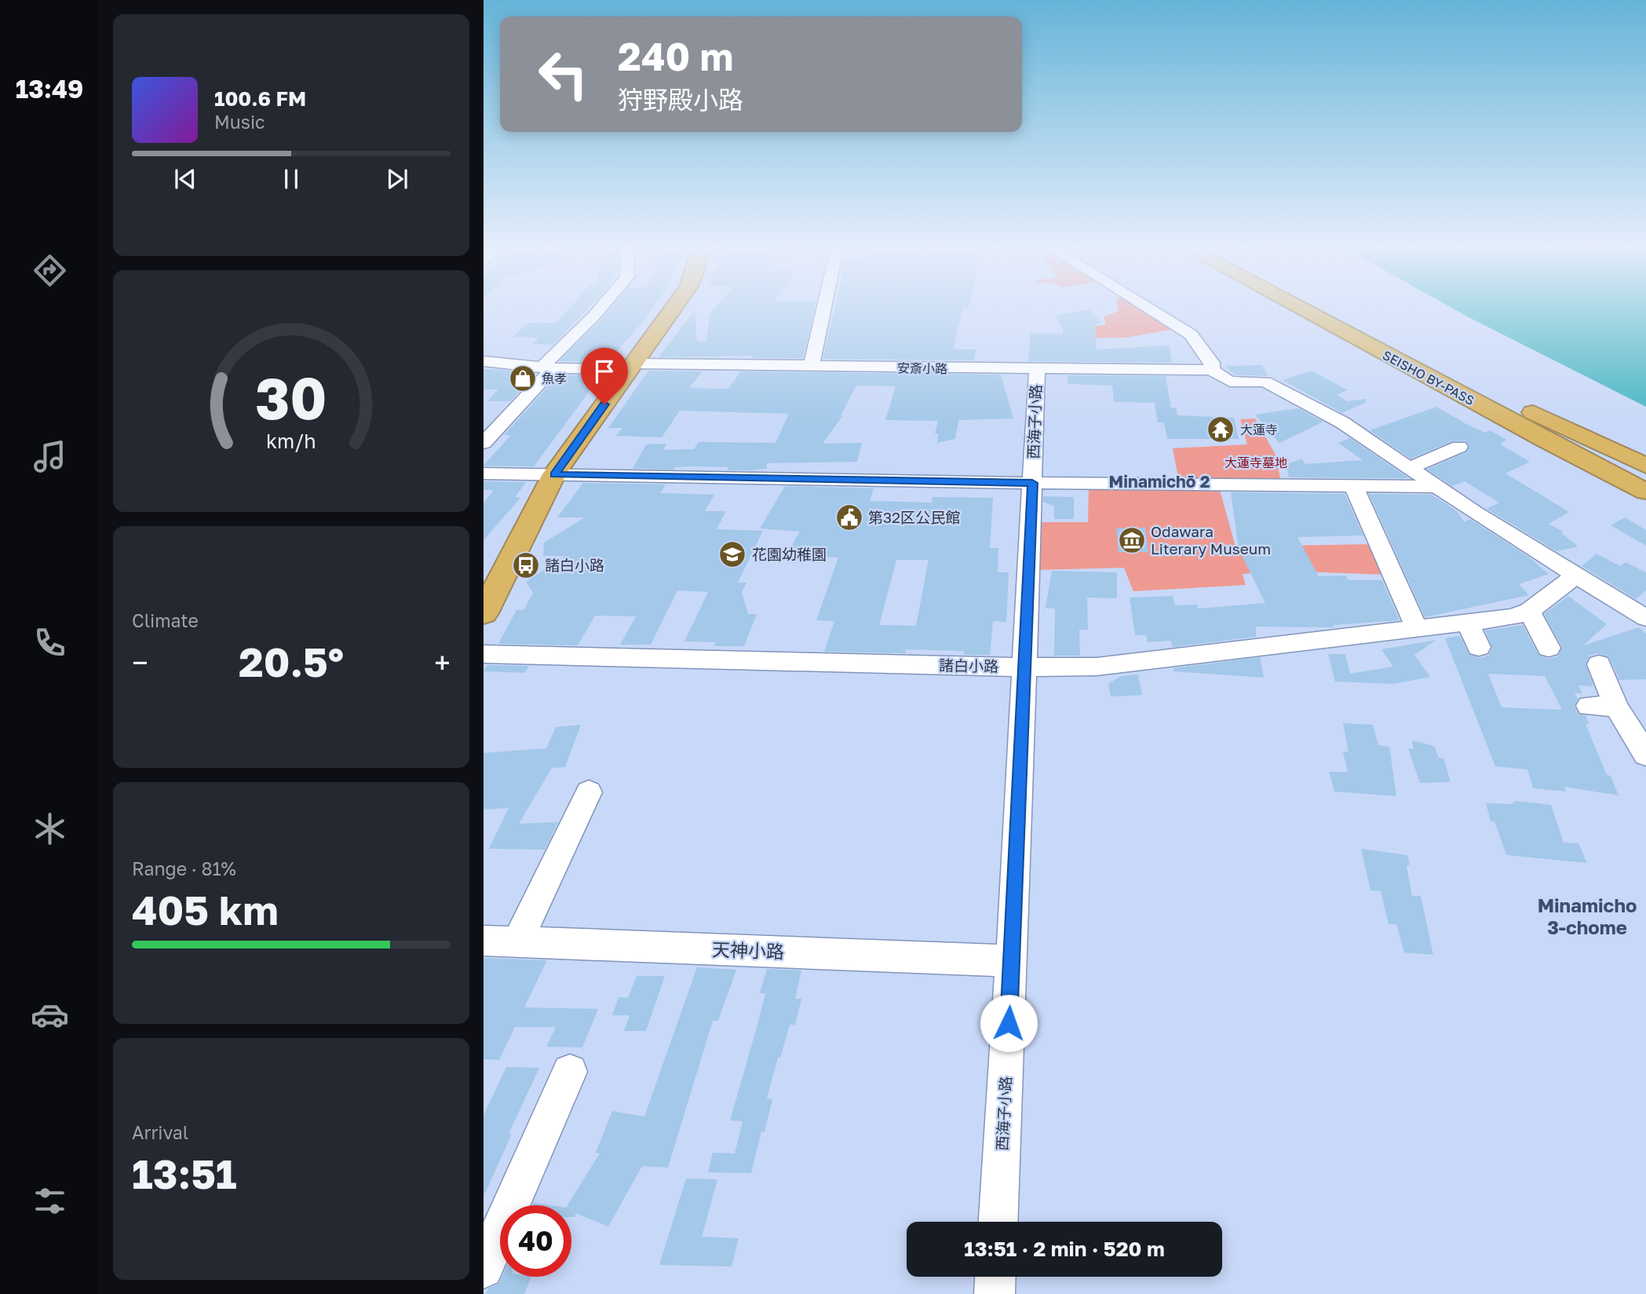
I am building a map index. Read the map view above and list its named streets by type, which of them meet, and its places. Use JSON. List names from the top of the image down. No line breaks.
{"streets":{"highway":["SEISHO BY-PASS"],"street":["安斎小路","西海子小路","諸白小路","天神小路"]},"crossings":[["安斎小路","西海子小路"],["西海子小路","諸白小路"],["西海子小路","天神小路"]],"districts":["Minamichō 2","Minamicho 3-chome"],"parks":["大蓮寺墓地"],"places":{"shop":["魚孝"],"temple":["大蓮寺"],"public building":["第32区公民館"],"museum":["Odawara Literary Museum"],"school or university":["花園幼稚園"],"bus stop":["諸白小路"]},"page":{"tabs":"13:49","turn":["240 m","狩野殿小路"],"song":["100.6 FM","Music"],"tile":["Climate",["Range · 81%","405 km"],["Arrival","13:51"]],"heat":["−","20.5°","+"],"limit":"40","trip":"13:51 · 2 min · 520 m","gauge":["30","km/h"]}}
